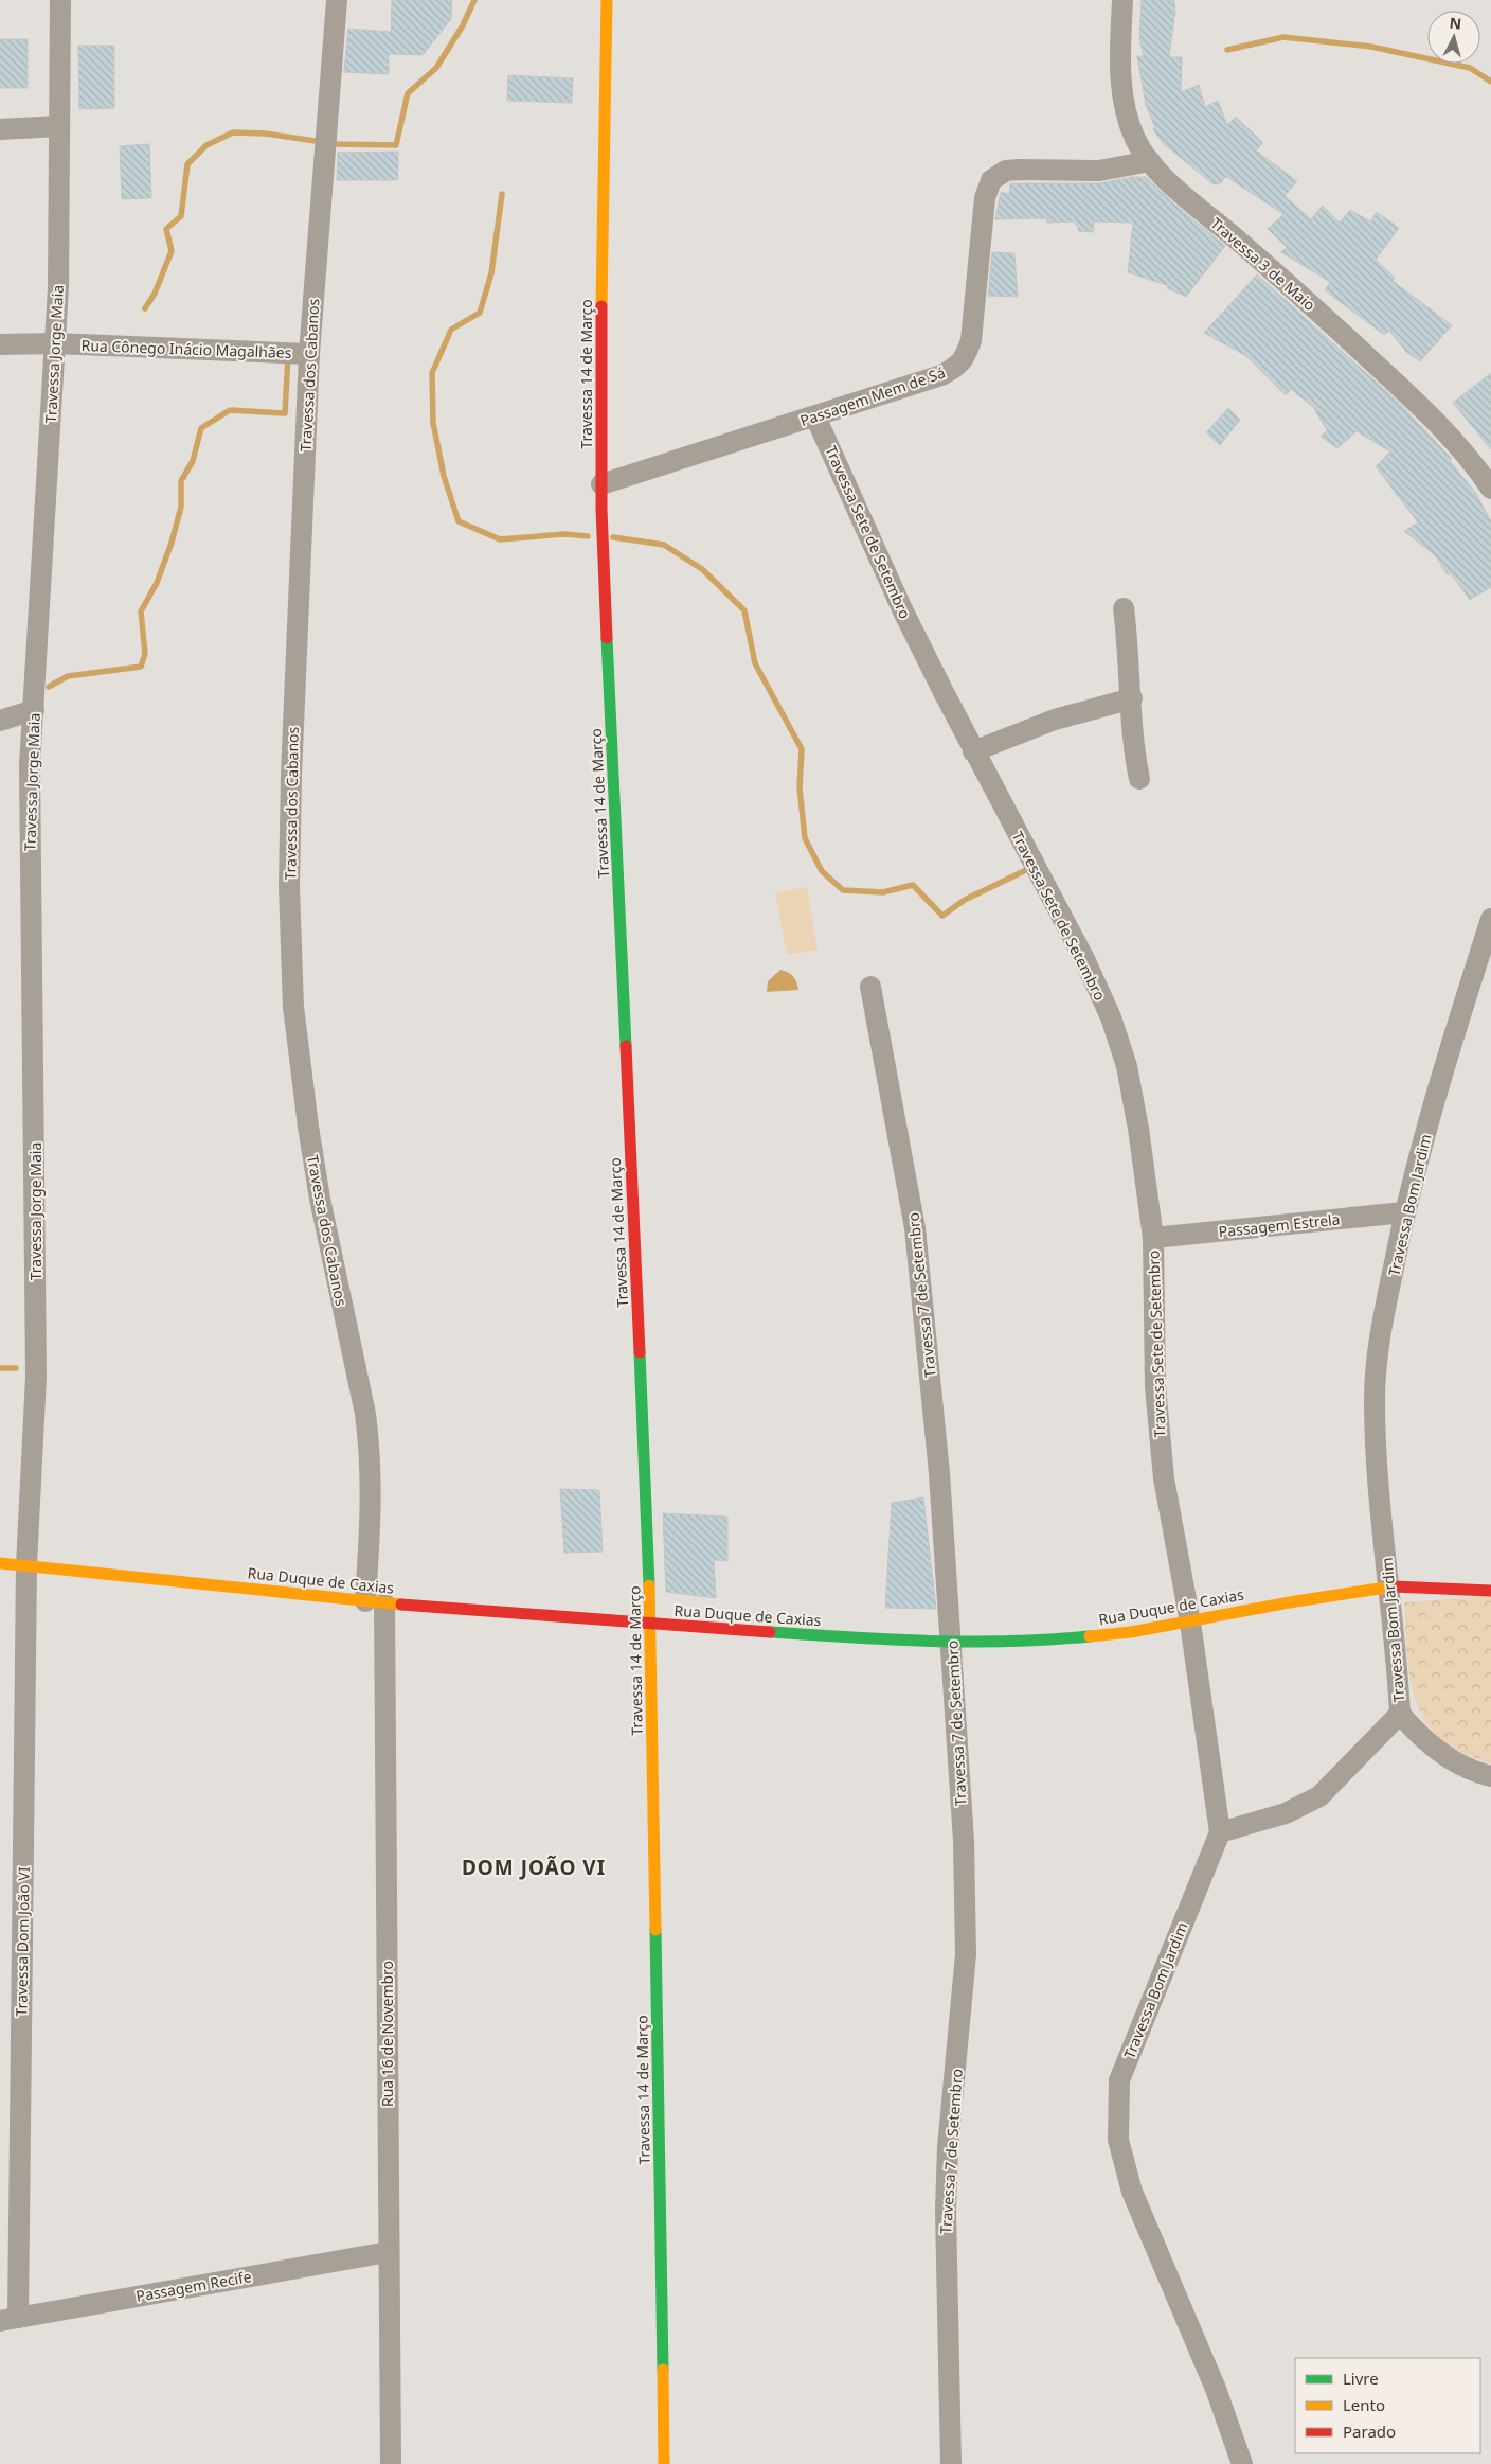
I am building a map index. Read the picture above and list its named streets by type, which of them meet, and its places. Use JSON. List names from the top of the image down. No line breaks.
{"streets":{"street":["Travessa 3 de Maio","Rua Cônego Inácio Magalhães","Travessa Jorge Maia","Travessa 14 de Março","Travessa dos Cabanos","Passagem Mem de Sá","Travessa Sete de Setembro","Travessa Bom Jardim","Passagem Estrela","Travessa 7 de Setembro","Rua Duque de Caxias","Travessa Dom João VI","Rua 16 de Novembro","Passagem Recife"]},"crossings":[["Travessa 3 de Maio","Passagem Mem de Sá"],["Rua Cônego Inácio Magalhães","Travessa Jorge Maia"],["Rua Cônego Inácio Magalhães","Travessa dos Cabanos"],["Travessa Jorge Maia","Rua Duque de Caxias"],["Travessa Jorge Maia","Travessa Dom João VI"],["Travessa 14 de Março","Passagem Mem de Sá"],["Travessa 14 de Março","Rua Duque de Caxias"],["Travessa dos Cabanos","Rua Duque de Caxias"],["Travessa dos Cabanos","Rua 16 de Novembro"],["Passagem Mem de Sá","Travessa Sete de Setembro"],["Travessa Sete de Setembro","Travessa Bom Jardim"],["Travessa Sete de Setembro","Passagem Estrela"],["Travessa Sete de Setembro","Rua Duque de Caxias"],["Travessa Bom Jardim","Passagem Estrela"],["Travessa Bom Jardim","Rua Duque de Caxias"],["Travessa 7 de Setembro","Rua Duque de Caxias"],["Rua Duque de Caxias","Travessa Dom João VI"],["Rua Duque de Caxias","Rua 16 de Novembro"],["Travessa Dom João VI","Passagem Recife"],["Rua 16 de Novembro","Passagem Recife"]],"districts":["DOM JOÃO VI"],"legend":["Livre","Lento","Parado"],"north":"top"}
